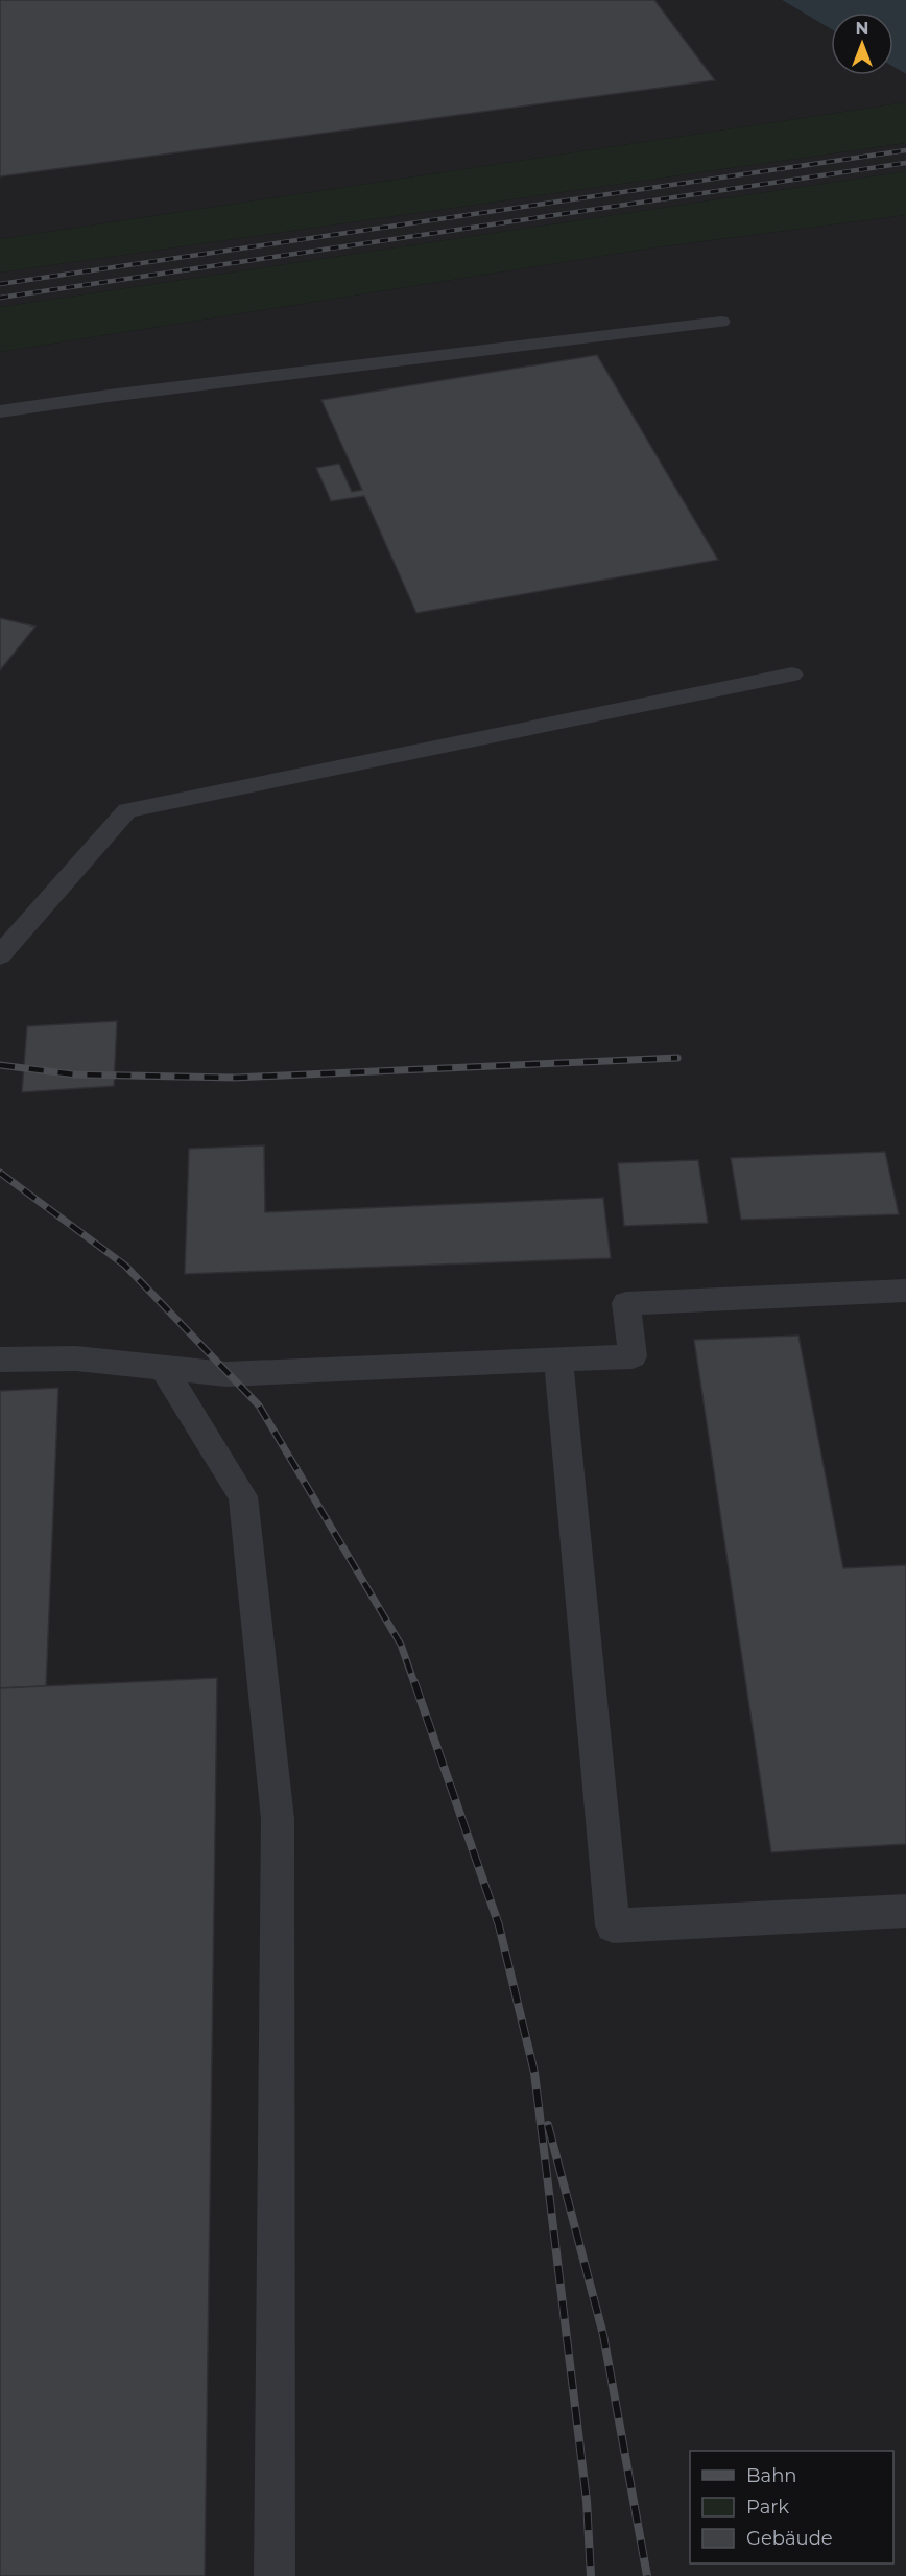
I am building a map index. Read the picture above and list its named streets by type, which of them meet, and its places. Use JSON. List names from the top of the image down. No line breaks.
{"legend":["Bahn","Park","Gebäude"],"north":"top"}
